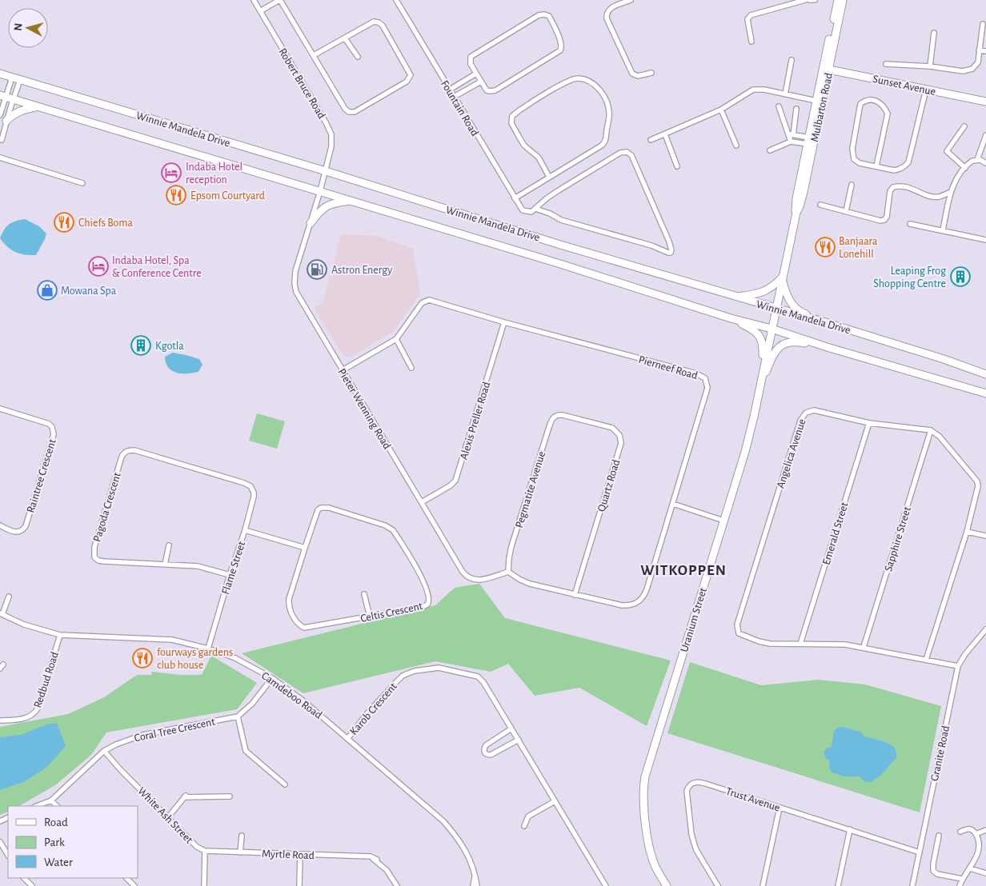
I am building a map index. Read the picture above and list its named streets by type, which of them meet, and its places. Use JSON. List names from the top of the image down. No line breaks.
{"streets":{"main road":["Sunset Avenue","Mulbarton Road","Winnie Mandela Drive","Uranium Street"],"street":["Robert Bruce Road","Fountain Road","Pierneef Road","Pieter Wenning Road","Alexis Preller Road","Angelica Avenue","Raintree Crescent","Quartz Road","Pegmatite Avenue","Pagoda Crescent","Emerald Street","Sapphire Street","Flame Street","Celtis Crescent","Redbud Road","Camdeboo Road","Karob Crescent","Coral Tree Crescent","Granite Road","Trust Avenue","White Ash Street","Myrtle Road"]},"crossings":[["Robert Bruce Road","Winnie Mandela Drive"],["Robert Bruce Road","Pieter Wenning Road"],["Sunset Avenue","Mulbarton Road"],["Mulbarton Road","Winnie Mandela Drive"],["Mulbarton Road","Uranium Street"],["Winnie Mandela Drive","Pieter Wenning Road"],["Winnie Mandela Drive","Uranium Street"],["Pierneef Road","Pieter Wenning Road"],["Pierneef Road","Alexis Preller Road"],["Pierneef Road","Quartz Road"],["Pierneef Road","Pegmatite Avenue"],["Pieter Wenning Road","Alexis Preller Road"],["Pieter Wenning Road","Pegmatite Avenue"],["Angelica Avenue","Emerald Street"],["Angelica Avenue","Sapphire Street"],["Angelica Avenue","Granite Road"],["Quartz Road","Pegmatite Avenue"],["Pagoda Crescent","Flame Street"],["Flame Street","Camdeboo Road"],["Redbud Road","Camdeboo Road"],["Camdeboo Road","Karob Crescent"],["Coral Tree Crescent","White Ash Street"],["Granite Road","Trust Avenue"],["White Ash Street","Myrtle Road"]],"districts":["WITKOPPEN"],"places":{"hotel":["Indaba Hotel reception","Indaba Hotel, Spa & Conference Centre"],"restaurant":["Epsom Courtyard","Chiefs Boma","Banjaara Lonehill","fourways gardens club house"],"fuel station":["Astron Energy"],"building":["Leaping Frog Shopping Centre","Kgotla"],"shop":["Mowana Spa"]},"legend":["Road","Park","Water"],"north":"left"}
